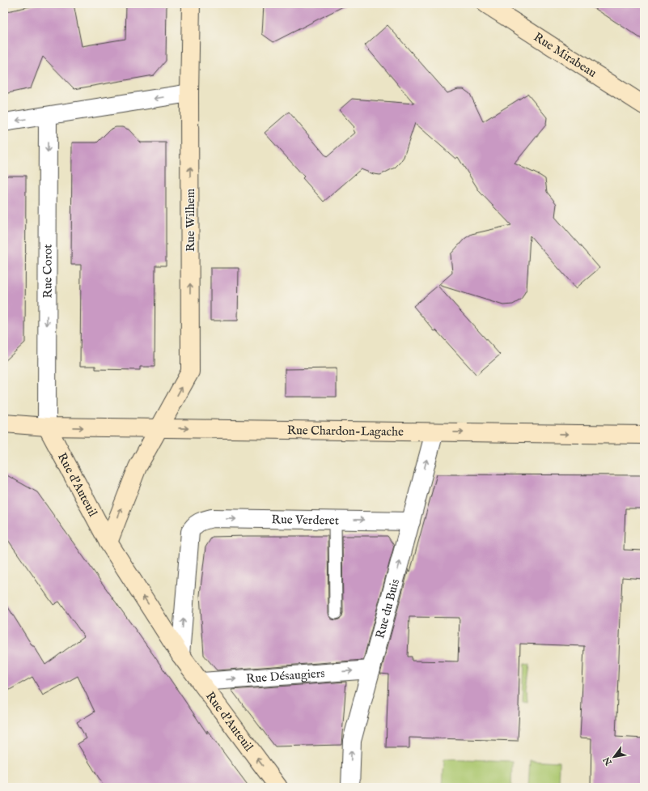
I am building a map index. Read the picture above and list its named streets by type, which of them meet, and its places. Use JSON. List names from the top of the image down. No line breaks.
{"streets":{"street":["Rue Mirabeau","Rue Wilhem","Rue Corot","Rue Chardon-Lagache","Rue d'Auteuil","Rue Verderet","Rue du Buis","Rue Désaugiers"]},"crossings":[["Rue Wilhem","Rue Chardon-Lagache"],["Rue Corot","Rue Chardon-Lagache"],["Rue Corot","Rue d'Auteuil"],["Rue Chardon-Lagache","Rue d'Auteuil"],["Rue Chardon-Lagache","Rue du Buis"],["Rue d'Auteuil","Rue Verderet"],["Rue d'Auteuil","Rue Désaugiers"],["Rue Verderet","Rue du Buis"],["Rue du Buis","Rue Désaugiers"]],"one_way":["Rue Wilhem","Rue Corot","Rue Chardon-Lagache","Rue d'Auteuil","Rue du Buis","Rue Désaugiers"],"north":"bottom left"}
